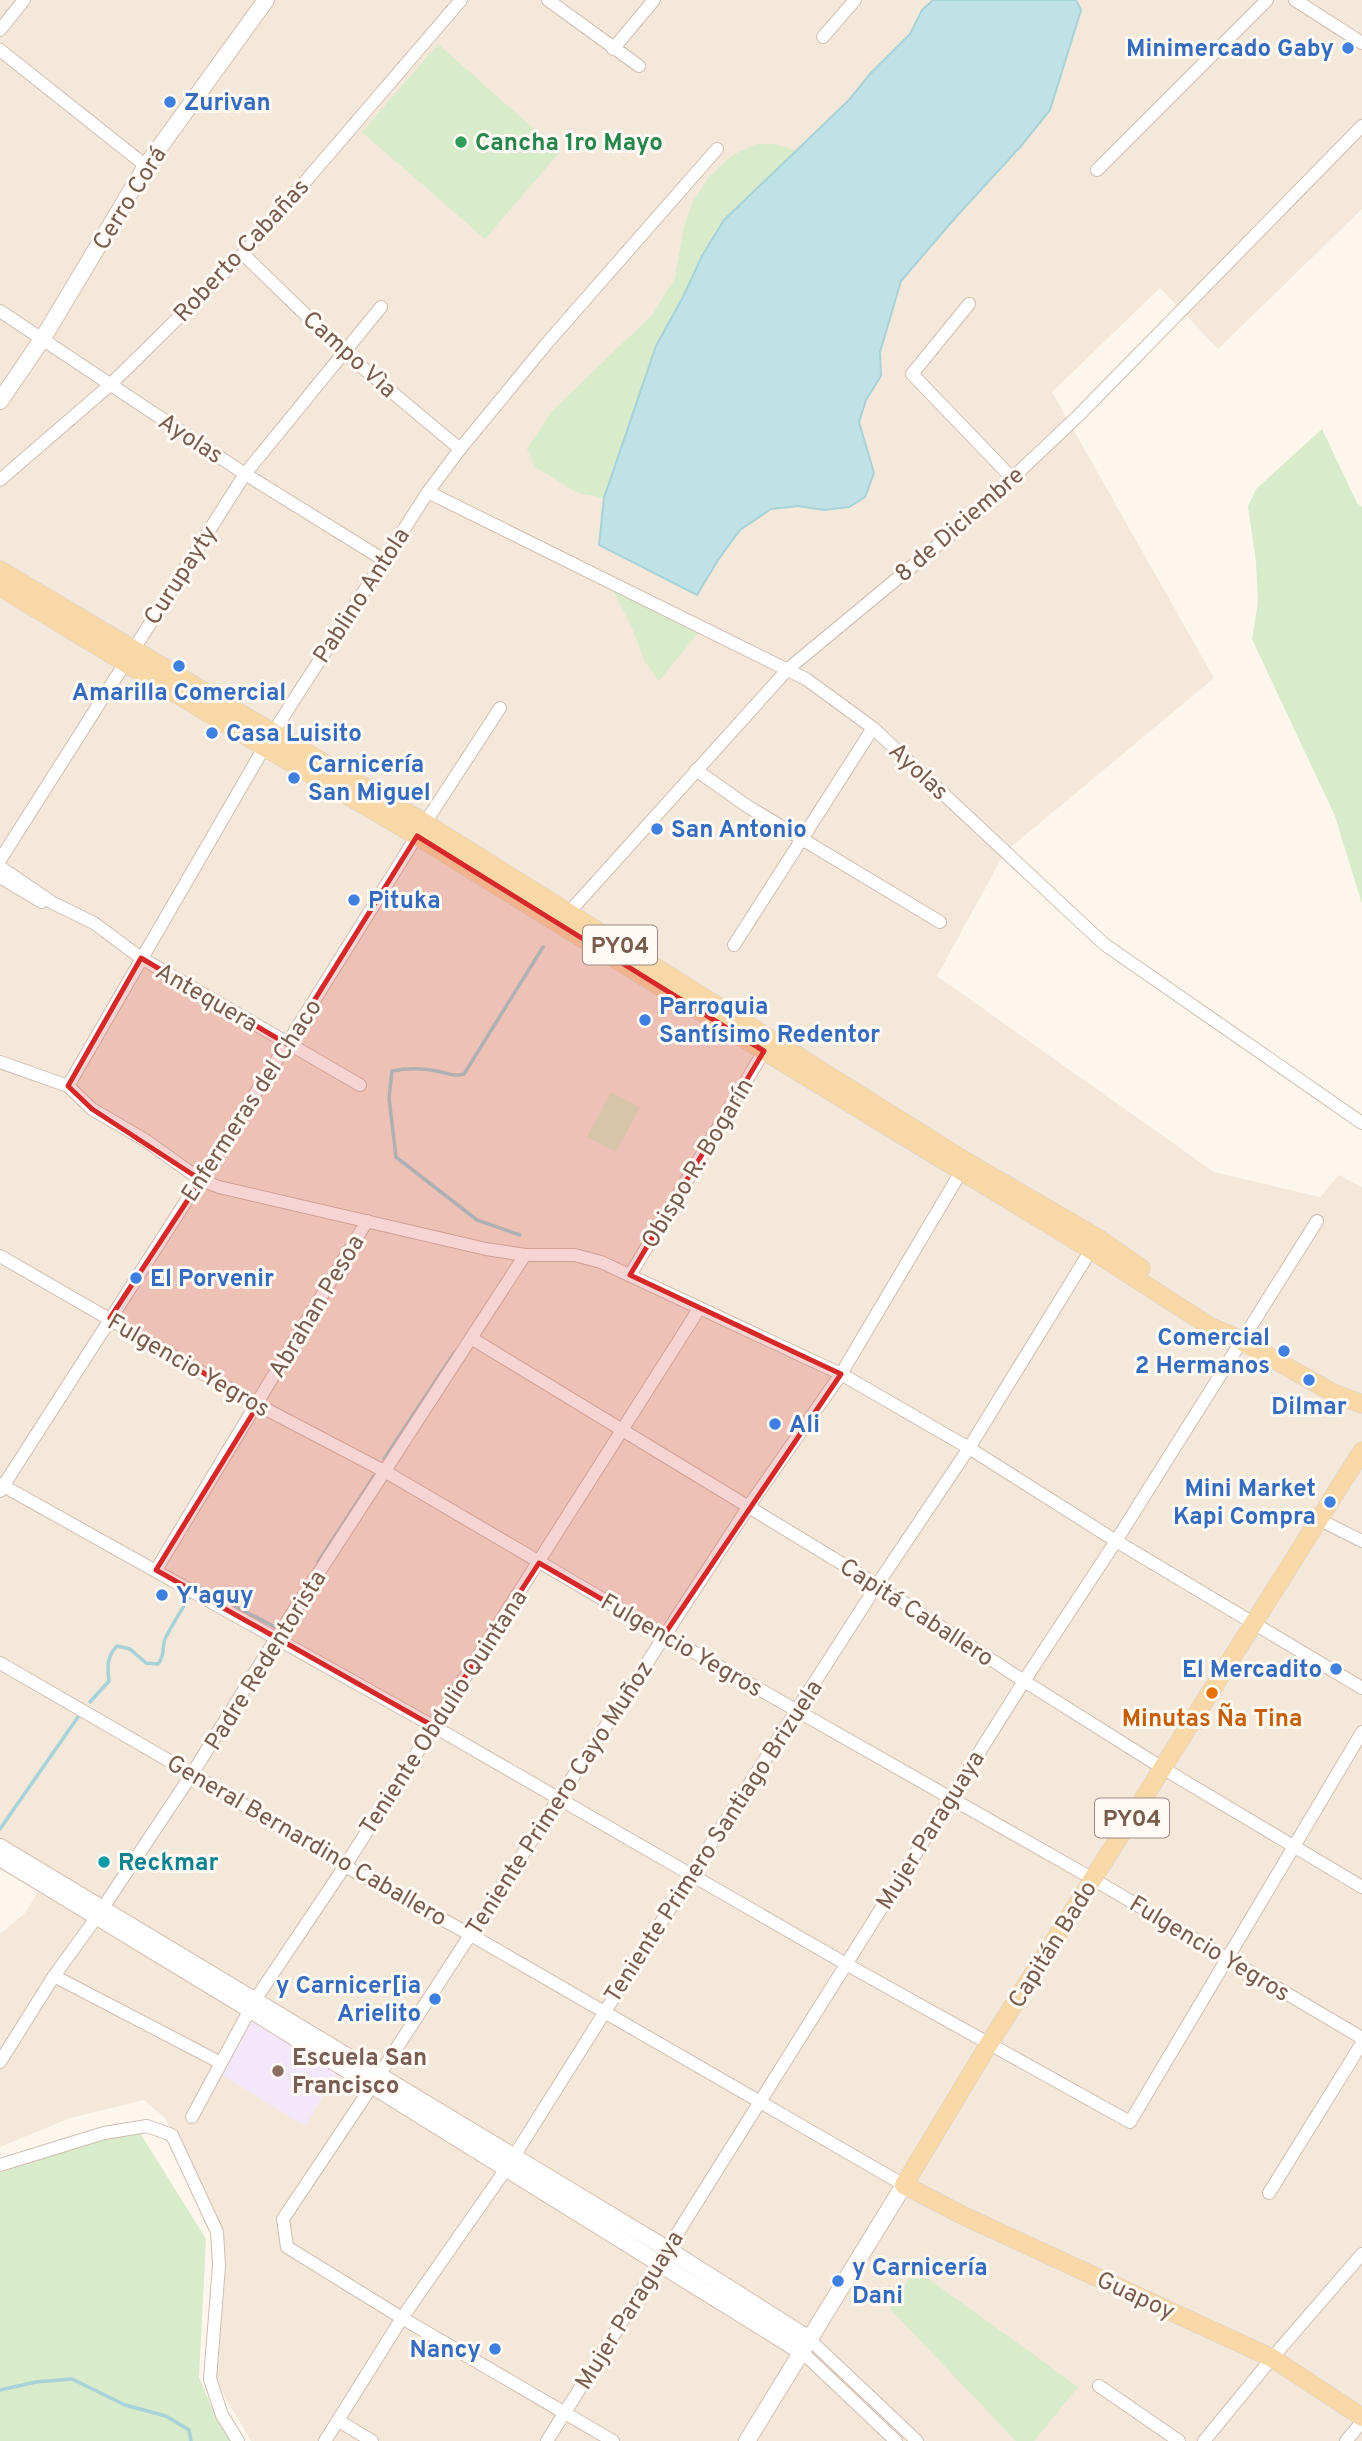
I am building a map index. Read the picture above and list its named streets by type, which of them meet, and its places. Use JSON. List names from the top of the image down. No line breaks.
{"streets":{"main road":["Cerro Corá","PY04","Capitán Bado","Guapoy"],"street":["Roberto Cabañas","Campo Vìa","Ayolas","8 de Diciembre","Curupayty","Pablino Antola","Antequera","Enfermeras del Chaco","Obispo R. Bogarín","Abrahan Pesoa","Fulgencio Yegros","Capitá Caballero","Padre Redentorista","Teniente Obdulio Quintana","Teniente Primero Cayo Muñoz","Mujer Paraguaya","General Bernardino Caballero","Teniente Primero Santiago Brizuela"]},"crossings":[["Cerro Corá","Ayolas"],["Roberto Cabañas","Campo Vìa"],["Roberto Cabañas","Ayolas"],["Campo Vìa","Curupayty"],["Campo Vìa","Pablino Antola"],["Ayolas","8 de Diciembre"],["Ayolas","Curupayty"],["Ayolas","Pablino Antola"],["8 de Diciembre","PY04"],["Curupayty","PY04"],["Pablino Antola","PY04"],["Pablino Antola","Antequera"],["PY04","Enfermeras del Chaco"],["PY04","Obispo R. Bogarín"],["PY04","Teniente Primero Cayo Muñoz"],["PY04","Mujer Paraguaya"],["PY04","Teniente Primero Santiago Brizuela"],["Antequera","Enfermeras del Chaco"],["Enfermeras del Chaco","Fulgencio Yegros"],["Abrahan Pesoa","Fulgencio Yegros"],["Fulgencio Yegros","Padre Redentorista"],["Fulgencio Yegros","Teniente Obdulio Quintana"],["Fulgencio Yegros","Teniente Primero Cayo Muñoz"],["Fulgencio Yegros","Mujer Paraguaya"],["Fulgencio Yegros","Teniente Primero Santiago Brizuela"],["Fulgencio Yegros","Capitán Bado"],["Capitá Caballero","Padre Redentorista"],["Capitá Caballero","Teniente Obdulio Quintana"],["Capitá Caballero","Teniente Primero Cayo Muñoz"],["Capitá Caballero","Mujer Paraguaya"],["Capitá Caballero","Teniente Primero Santiago Brizuela"],["Capitá Caballero","Capitán Bado"],["Padre Redentorista","General Bernardino Caballero"],["Teniente Obdulio Quintana","General Bernardino Caballero"],["Teniente Primero Cayo Muñoz","General Bernardino Caballero"],["Teniente Primero Cayo Muñoz","Teniente Primero Santiago Brizuela"],["Mujer Paraguaya","General Bernardino Caballero"],["General Bernardino Caballero","Teniente Primero Santiago Brizuela"],["General Bernardino Caballero","Capitán Bado"],["General Bernardino Caballero","Guapoy"],["Capitán Bado","Guapoy"]],"places":["Minimercado Gaby","Zurivan","Cancha 1ro Mayo","Amarilla Comercial","Casa Luisito","Carnicería San Miguel","San Antonio","Pituka","Parroquia Santísimo Redentor","El Porvenir","Comercial 2 Hermanos","Dilmar","Ali","Mini Market Kapi Compra","Y'aguy","El Mercadito","Minutas Ña Tina","Reckmar","y Carnicer[ia Arielito","Escuela San Francisco","y Carnicería Dani","Nancy"]}
